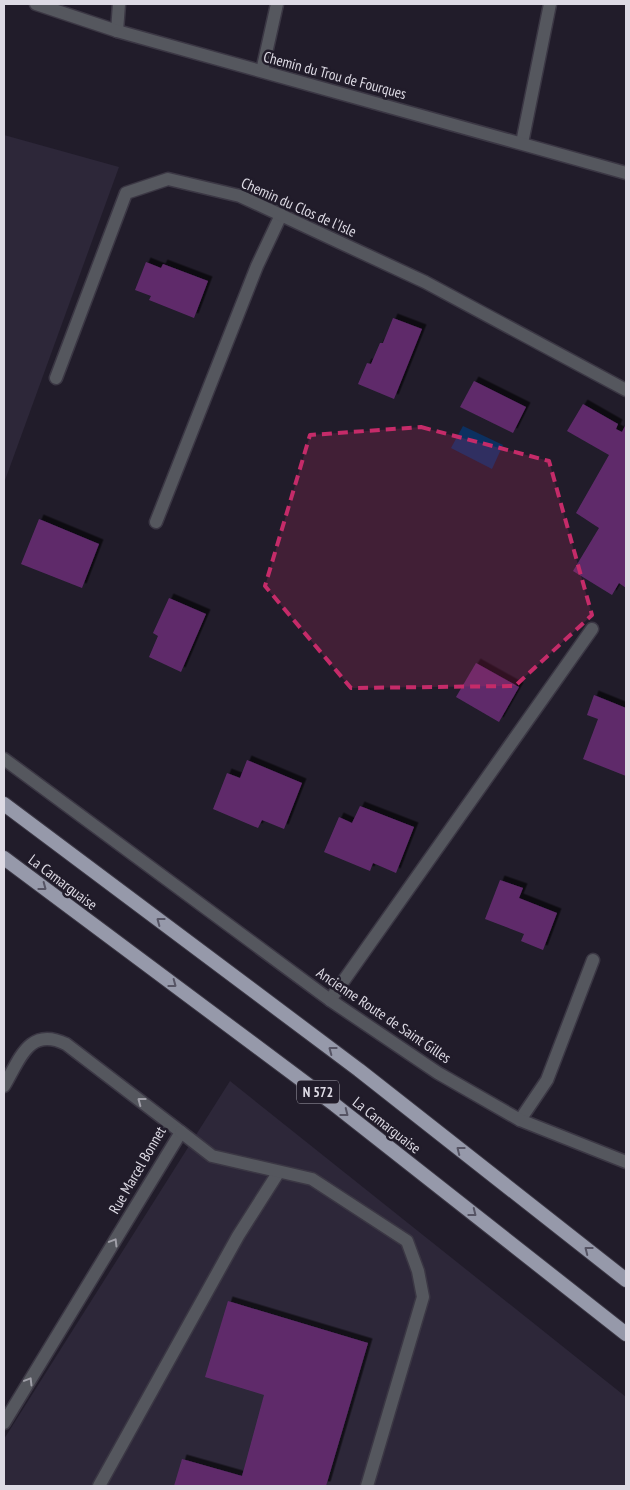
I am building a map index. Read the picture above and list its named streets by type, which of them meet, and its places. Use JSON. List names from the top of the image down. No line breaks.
{"streets":{"highway":["La Camarguaise","N 572"],"street":["Chemin du Trou de Fourques","Chemin du Clos de l'Isle","Ancienne Route de Saint Gilles","Rue Marcel Bonnet"]}}
